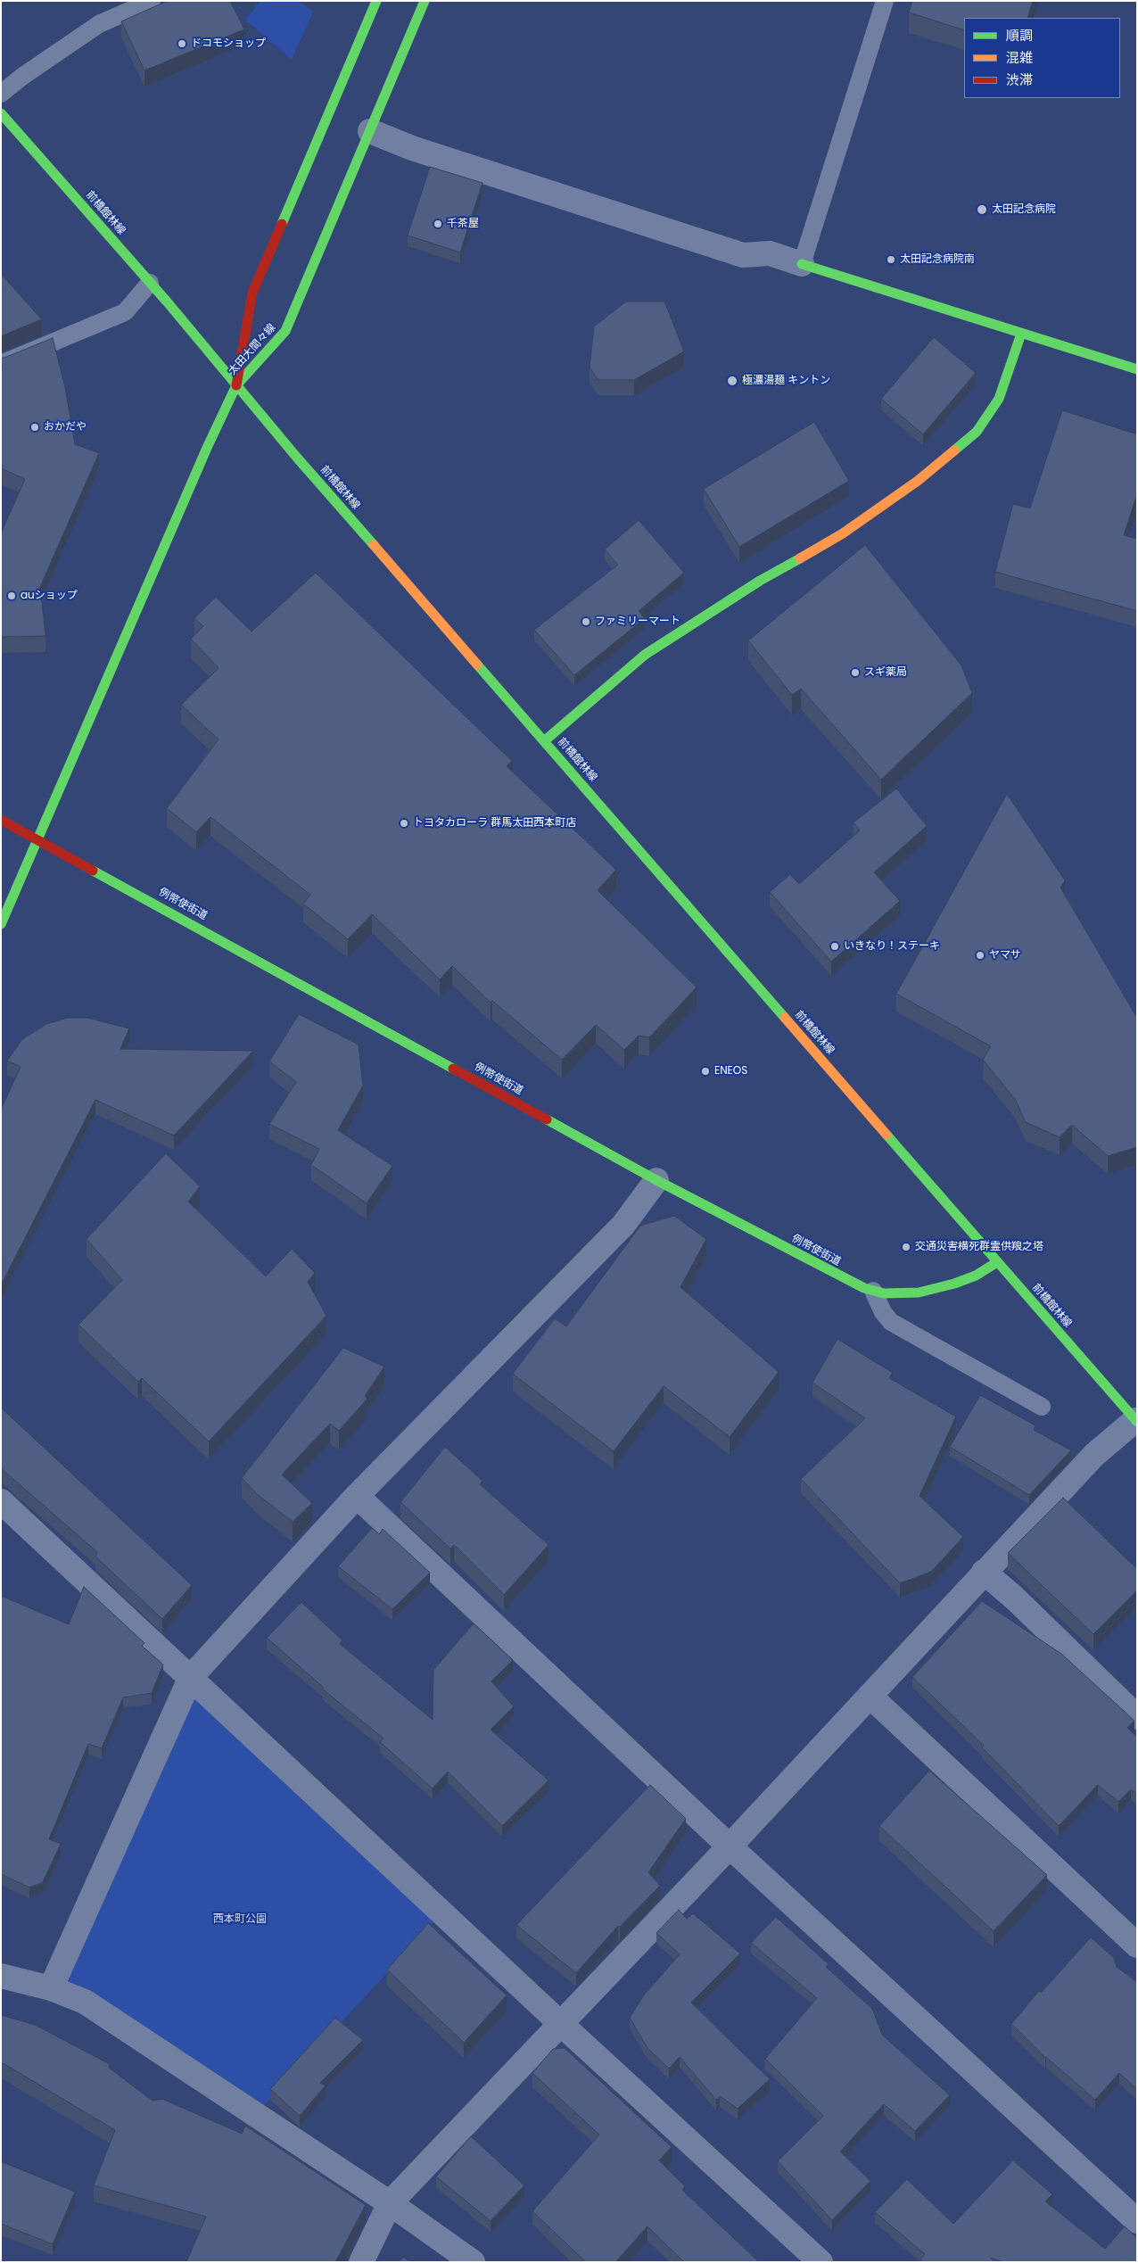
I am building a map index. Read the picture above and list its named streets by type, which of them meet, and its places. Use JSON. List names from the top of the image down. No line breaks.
{"streets":{"main road":["前橋館林線","太田大間々線","例幣使街道"]},"crossings":[["前橋館林線","太田大間々線"],["前橋館林線","例幣使街道"]],"parks":["西本町公園"],"places":["ドコモショップ","太田記念病院","千茶屋","太田記念病院南","極濃湯麺 キントン","おかだや","auショップ","ファミリーマート","スギ薬局","トヨタカローラ 群馬太田西本町店","いきなり！ステーキ","ヤマサ","ENEOS","交通災害横死群霊供羪之塔"],"legend":["順調","混雑","渋滞"]}
